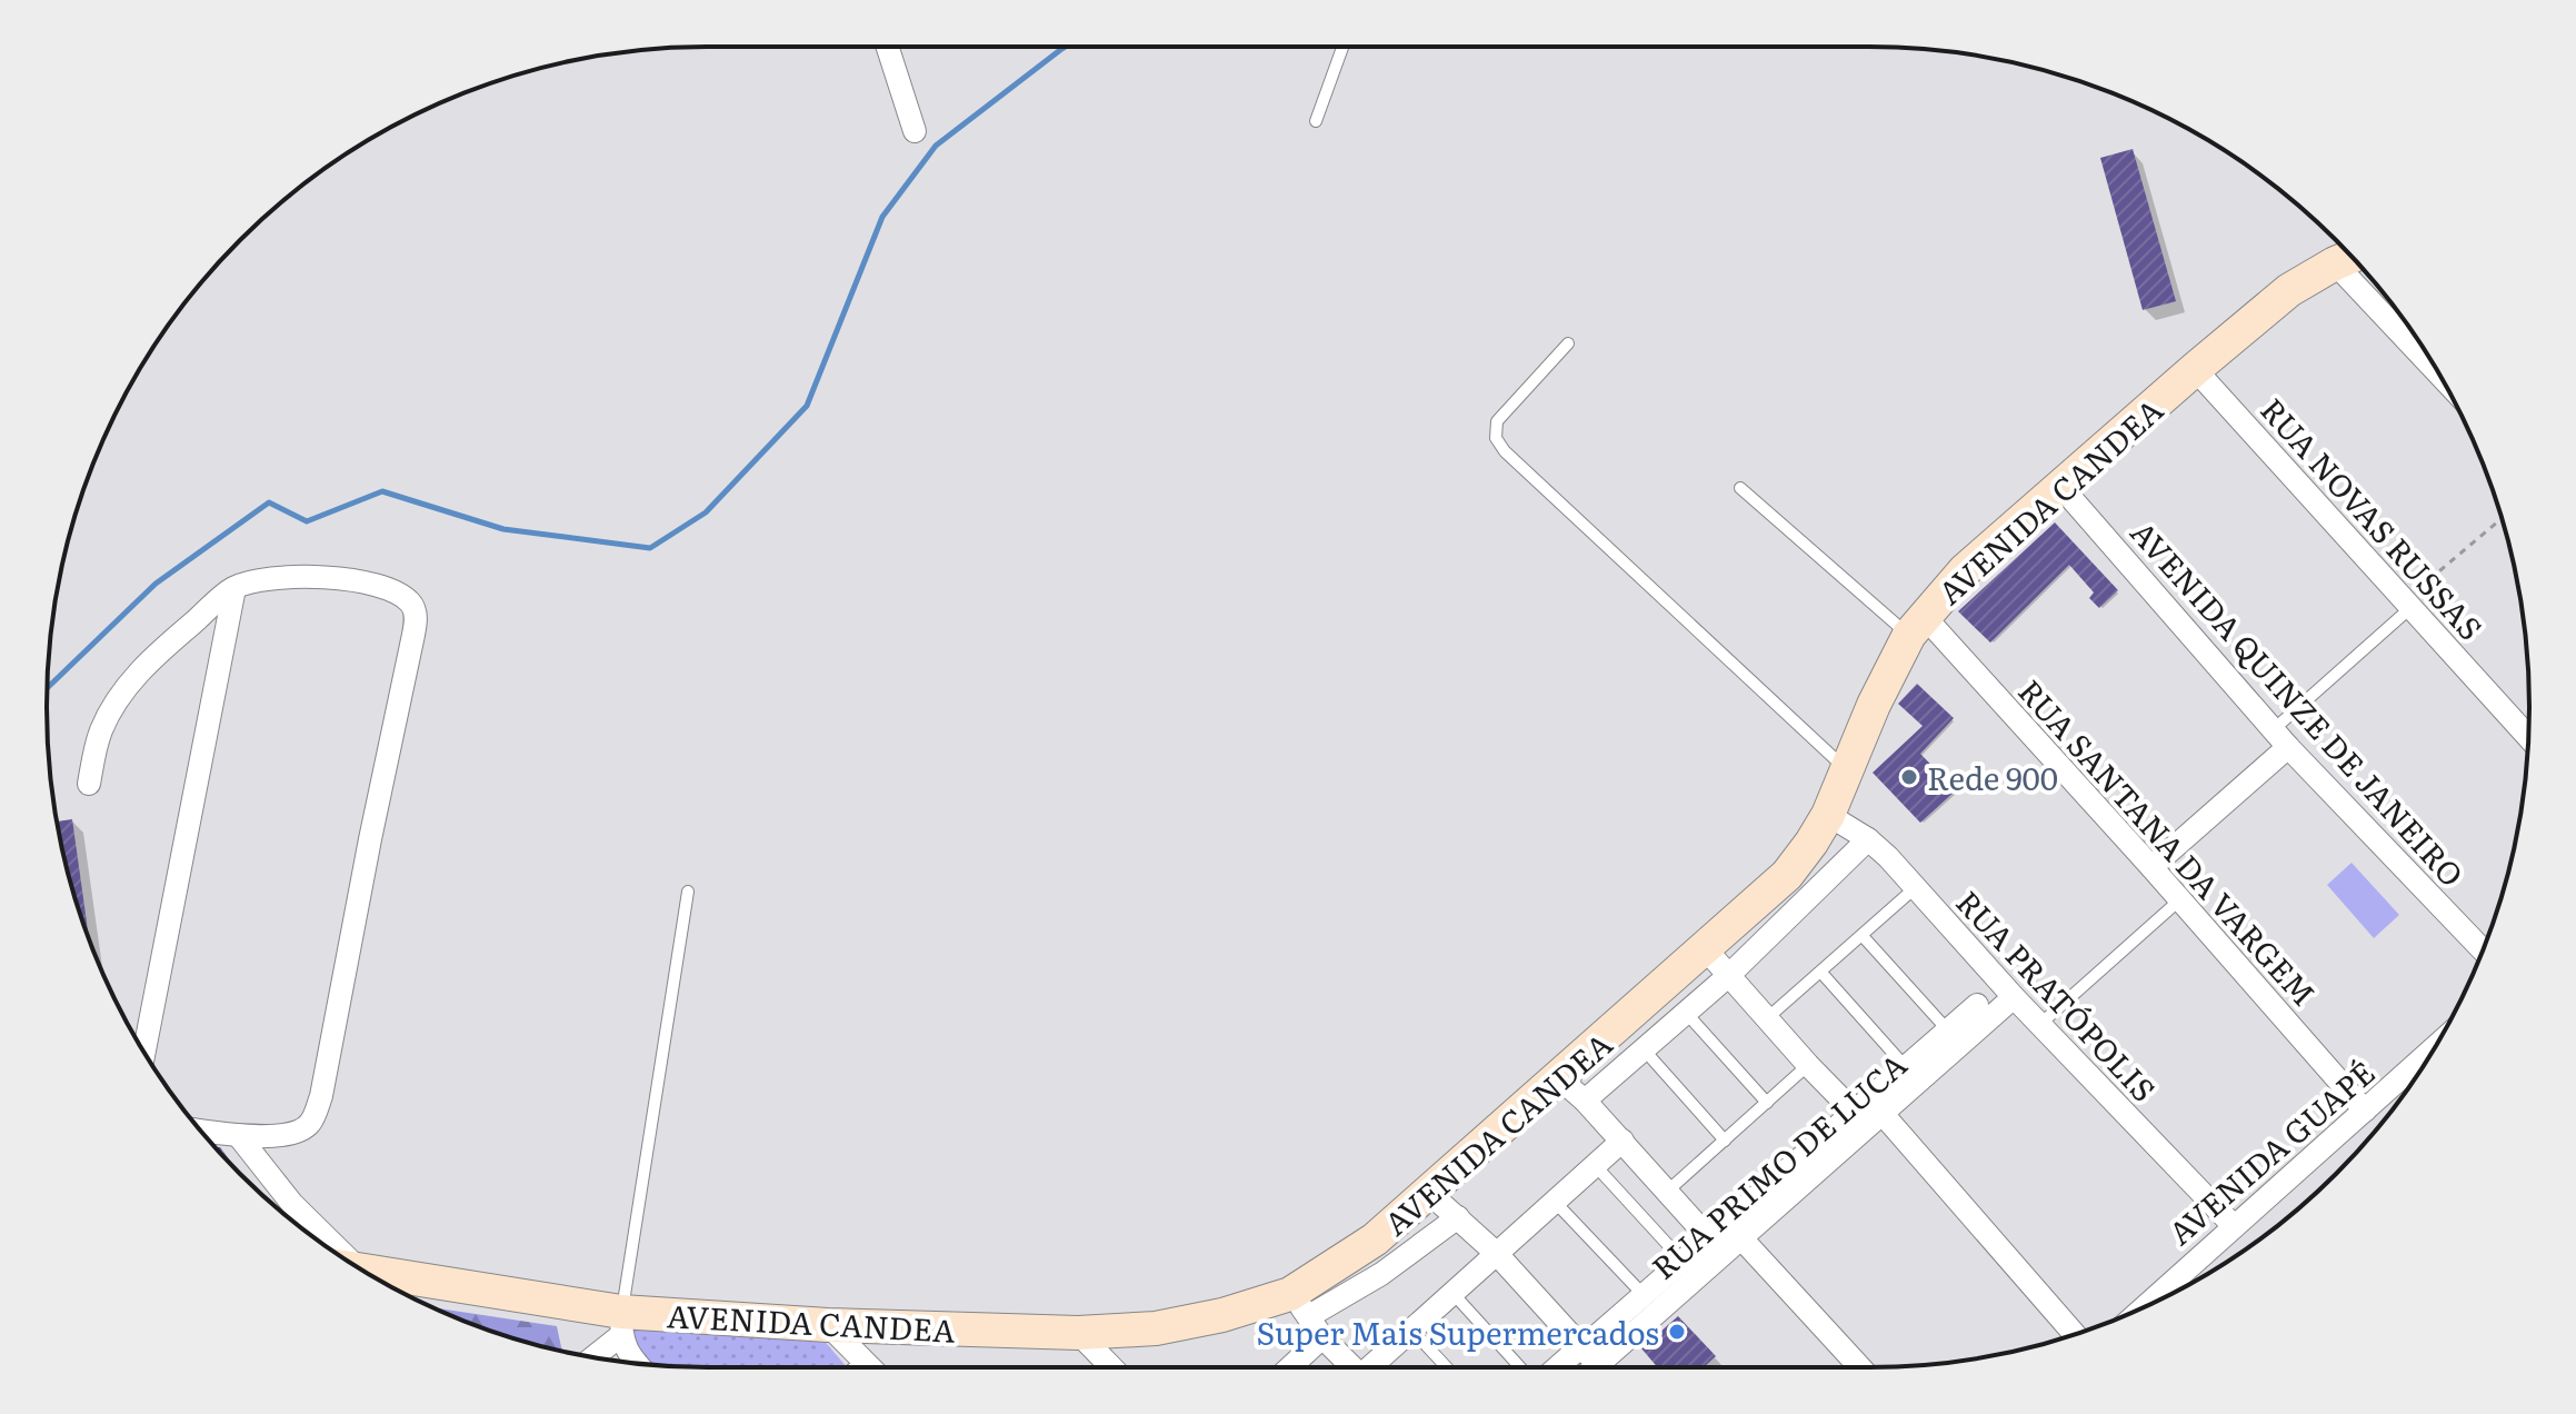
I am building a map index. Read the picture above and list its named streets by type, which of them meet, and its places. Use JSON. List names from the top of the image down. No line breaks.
{"streets":{"main road":["AVENIDA CANDEA"],"street":["RUA NOVAS RUSSAS","AVENIDA QUINZE DE JANEIRO","RUA SANTANA DA VARGEM","RUA PRATÓPOLIS","AVENIDA GUAPÉ","RUA PRIMO DE LUCA"]},"crossings":[["AVENIDA CANDEA","RUA NOVAS RUSSAS"],["AVENIDA CANDEA","AVENIDA QUINZE DE JANEIRO"],["AVENIDA CANDEA","RUA SANTANA DA VARGEM"],["AVENIDA CANDEA","RUA PRATÓPOLIS"],["RUA SANTANA DA VARGEM","AVENIDA GUAPÉ"],["RUA PRATÓPOLIS","AVENIDA GUAPÉ"],["RUA PRATÓPOLIS","RUA PRIMO DE LUCA"]],"places":["Rede 900","Super Mais Supermercados"]}
